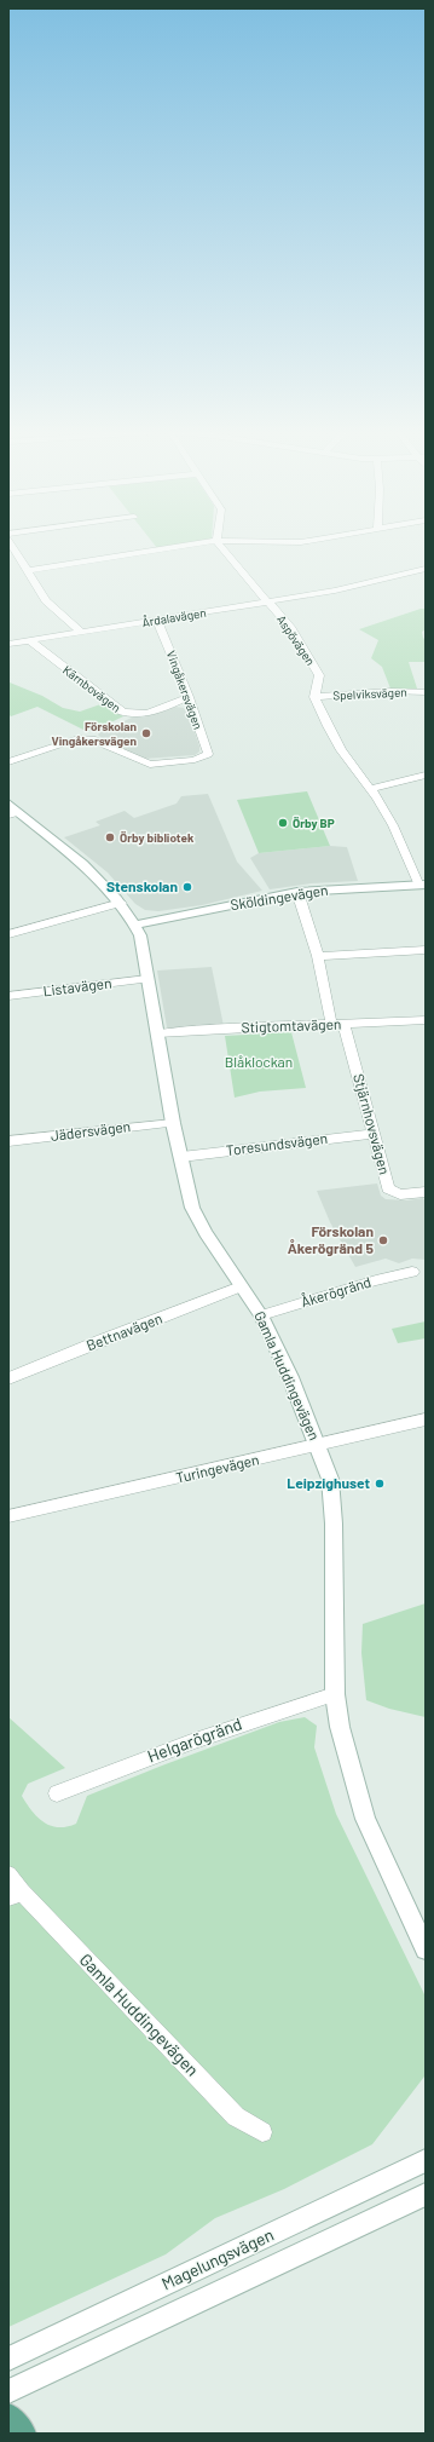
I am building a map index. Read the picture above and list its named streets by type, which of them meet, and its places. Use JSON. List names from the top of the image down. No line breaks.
{"streets":{"street":["Årdalavägen","Aspövägen","Kärnbovägen","Vingåkersvägen","Spelviksvägen","Sköldingevägen","Listavägen","Stigtomtavägen","Stjärnhovsvägen","Jädersvägen","Toresundsvägen","Åkerögränd","Bettnavägen","Gamla Huddingevägen","Turingevägen","Helgarögränd","Magelungsvägen"]},"crossings":[["Årdalavägen","Aspövägen"],["Årdalavägen","Kärnbovägen"],["Årdalavägen","Vingåkersvägen"],["Aspövägen","Spelviksvägen"],["Kärnbovägen","Vingåkersvägen"],["Sköldingevägen","Stjärnhovsvägen"],["Sköldingevägen","Gamla Huddingevägen"],["Listavägen","Gamla Huddingevägen"],["Stigtomtavägen","Stjärnhovsvägen"],["Stigtomtavägen","Gamla Huddingevägen"],["Stjärnhovsvägen","Toresundsvägen"],["Jädersvägen","Gamla Huddingevägen"],["Toresundsvägen","Gamla Huddingevägen"],["Åkerögränd","Gamla Huddingevägen"],["Bettnavägen","Gamla Huddingevägen"],["Gamla Huddingevägen","Turingevägen"],["Gamla Huddingevägen","Helgarögränd"]],"parks":["Blåklockan"],"places":["Förskolan Vingåkersvägen","Örby BP","Örby bibliotek","Stenskolan","Förskolan Åkerögränd 5","Leipzighuset"]}
